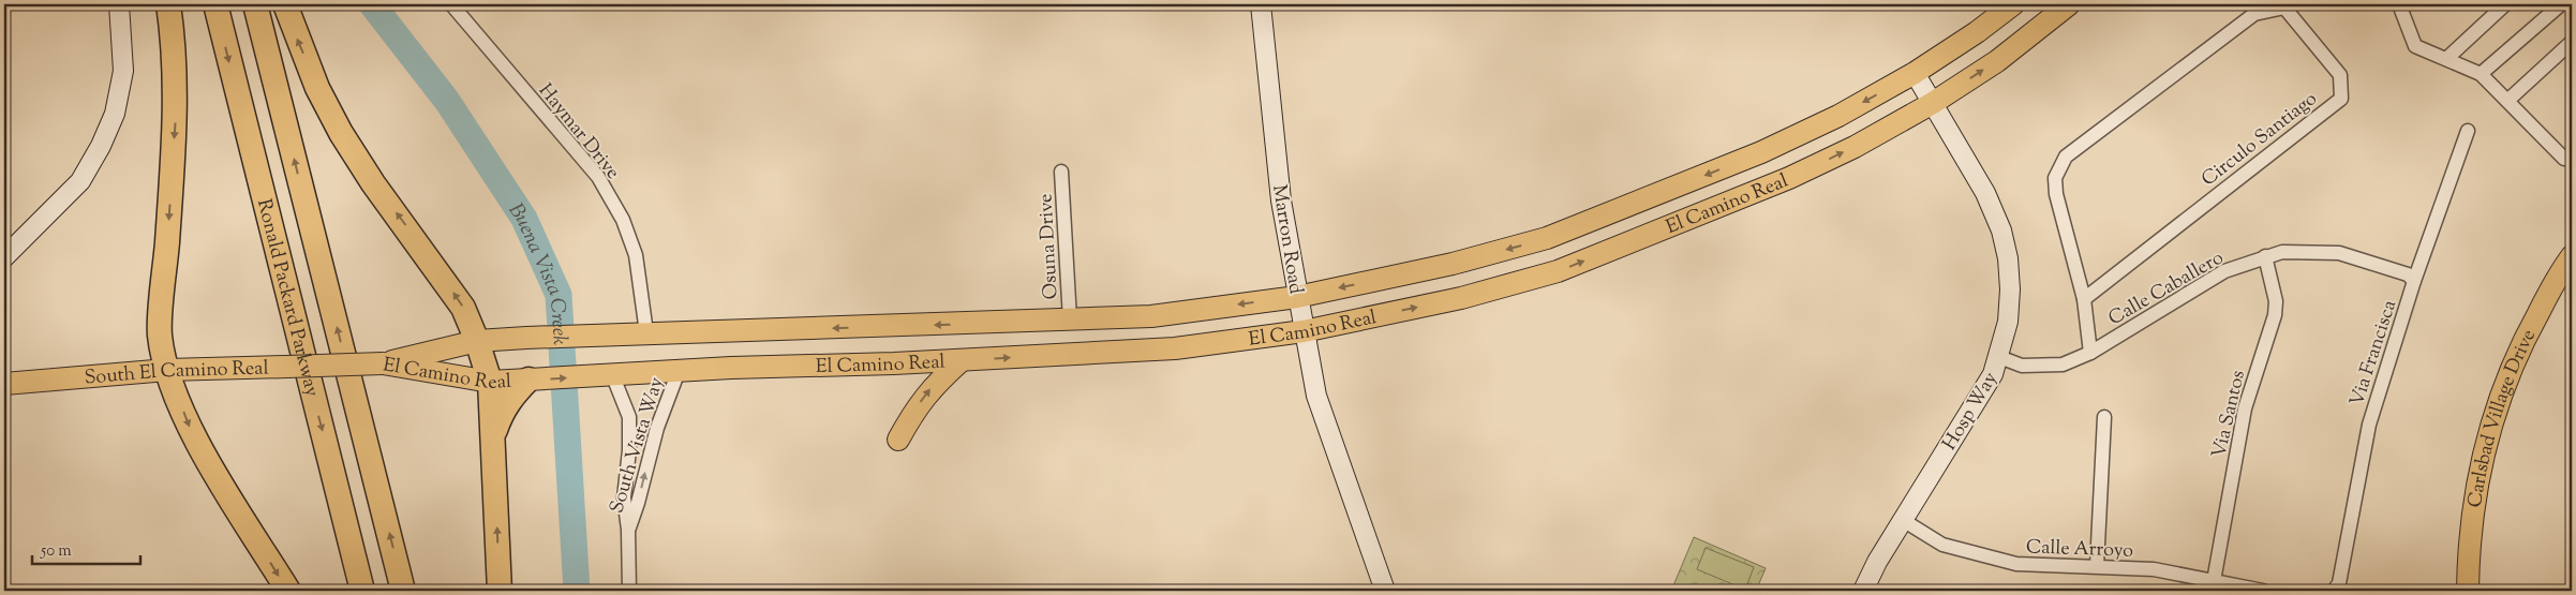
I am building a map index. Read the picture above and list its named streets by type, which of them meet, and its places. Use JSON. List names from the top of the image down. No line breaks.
{"streets":{"highway":["Ronald Packard Parkway"],"main road":["El Camino Real","South El Camino Real","Carlsbad Village Drive"],"street":["Haymar Drive","Circulo Santiago","Marron Road","Osuna Drive","Calle Caballero","Via Francisca","Hosp Way","Via Santos","South Vista Way","Calle Arroyo"]},"crossings":[["Haymar Drive","El Camino Real"],["El Camino Real","Marron Road"],["El Camino Real","Osuna Drive"],["El Camino Real","South El Camino Real"],["El Camino Real","Hosp Way"],["El Camino Real","South Vista Way"],["Calle Caballero","Via Francisca"],["Calle Caballero","Hosp Way"],["Calle Caballero","Via Santos"],["Hosp Way","Calle Arroyo"],["Via Santos","Calle Arroyo"]],"one_way":["South Vista Way"],"water":["Buena Vista Creek"],"scale_bar":"50 m"}
